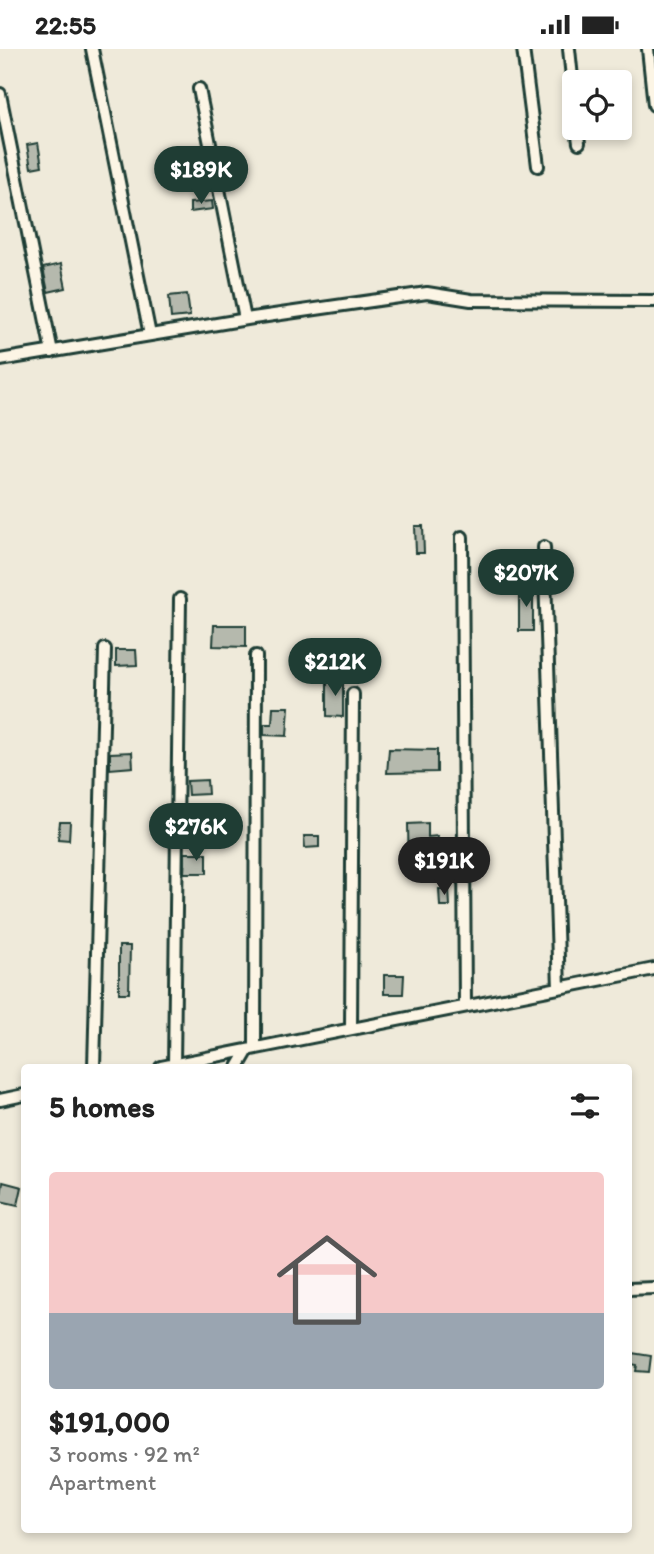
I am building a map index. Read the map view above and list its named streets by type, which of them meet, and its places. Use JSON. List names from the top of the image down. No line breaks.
{"page":{"status":"22:55","price":["$189K","$207K","$212K","$276K","$191K"],"heading":"5 homes","list":[{"name":"$191,000","note":"3 rooms · 92 m² · Apartment"}]}}
